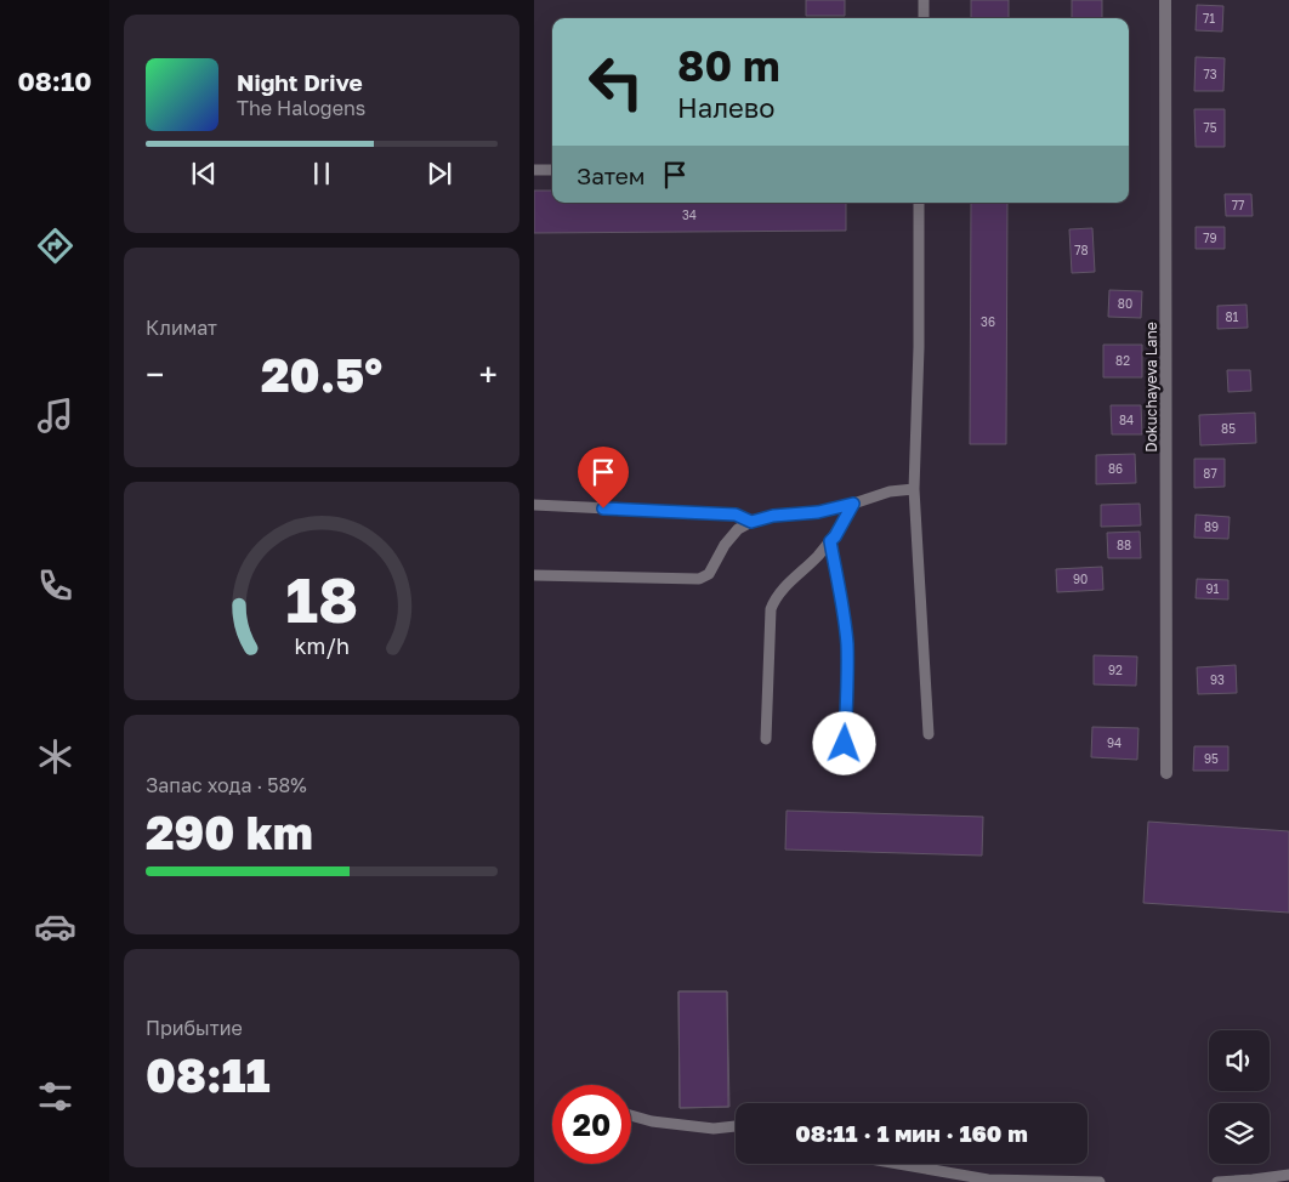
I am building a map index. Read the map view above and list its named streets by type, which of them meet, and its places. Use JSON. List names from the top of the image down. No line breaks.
{"streets":{"street":["Dokuchayeva Lane"]},"house_numbers":["71","73","75","77","34","79","78","80","81","36","82","84","85","86","87","89","88","90","91","92","93","94","95"],"page":{"tabs":"08:10","turn":["80 m","Налево"],"song":["Night Drive","The Halogens"],"then":"Затем","tile":["Климат",["Запас хода · 58%","290 km"],["Прибытие","08:11"]],"heat":["−","20.5°","+"],"limit":"20","trip":"08:11 · 1 мин · 160 m","gauge":["18","km/h"]}}
